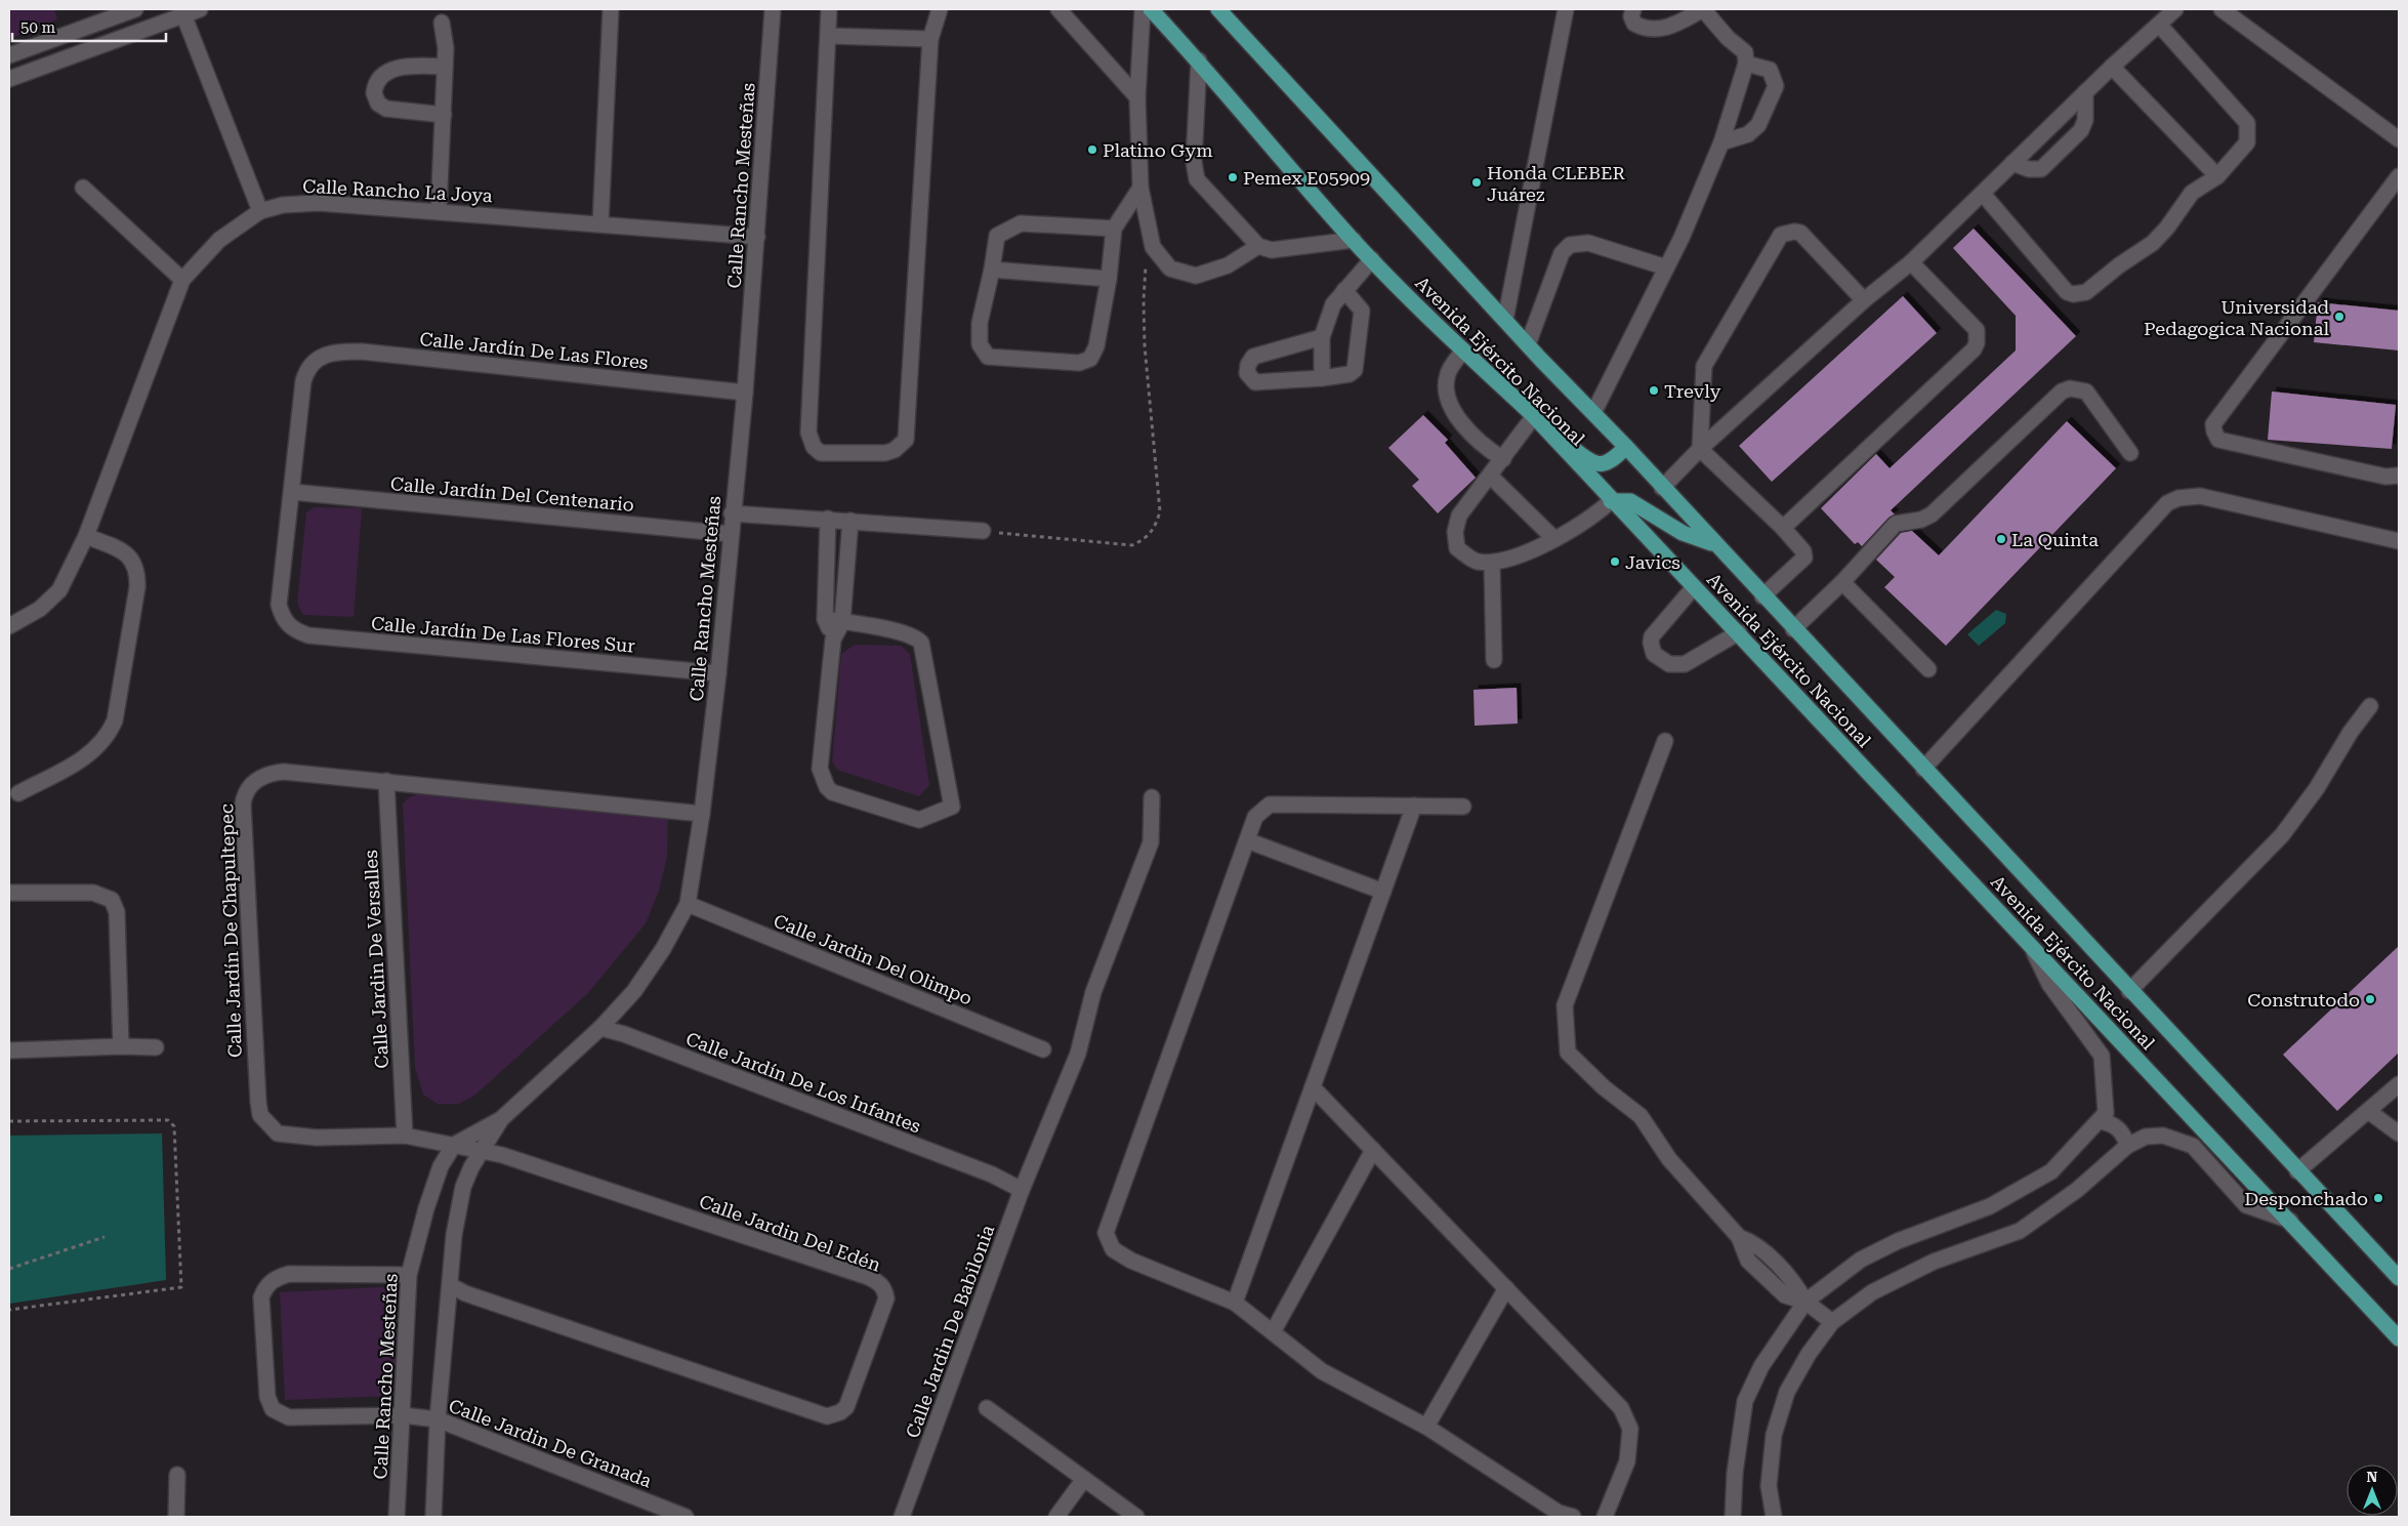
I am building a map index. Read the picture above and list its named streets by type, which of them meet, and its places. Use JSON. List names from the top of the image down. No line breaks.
{"streets":{"main road":["Avenida Ejército Nacional"],"street":["Calle Rancho Mesteñas","Calle Rancho La Joya","Calle Jardín De Las Flores","Calle Jardín Del Centenario","Calle Jardín De Las Flores Sur","Calle Jardín De Chapultepec","Calle Jardin De Versalles","Calle Jardin Del Olimpo","Calle Jardín De Los Infantes","Calle Jardin Del Edén","Calle Jardin De Babilonia","Calle Jardin De Granada"]},"crossings":[["Calle Rancho Mesteñas","Calle Rancho La Joya"],["Calle Rancho Mesteñas","Calle Jardín De Las Flores"],["Calle Rancho Mesteñas","Calle Jardín Del Centenario"],["Calle Rancho Mesteñas","Calle Jardín De Las Flores Sur"],["Calle Rancho Mesteñas","Calle Jardín De Chapultepec"],["Calle Rancho Mesteñas","Calle Jardin Del Olimpo"],["Calle Rancho Mesteñas","Calle Jardín De Los Infantes"],["Calle Rancho Mesteñas","Calle Jardin Del Edén"],["Calle Rancho Mesteñas","Calle Jardin De Granada"],["Calle Jardín De Las Flores","Calle Jardín Del Centenario"],["Calle Jardín De Las Flores","Calle Jardín De Las Flores Sur"],["Calle Jardín Del Centenario","Calle Jardín De Las Flores Sur"],["Calle Jardín De Chapultepec","Calle Jardin De Versalles"],["Calle Jardín De Chapultepec","Calle Jardin Del Edén"],["Calle Jardín De Los Infantes","Calle Jardin De Babilonia"]],"places":["Platino Gym","Pemex E05909","Honda CLEBER Juárez","Universidad Pedagogica Nacional","Trevly","La Quinta","Javics","Construtodo","Desponchado"],"scale_bar":"50 m","north":"top"}
